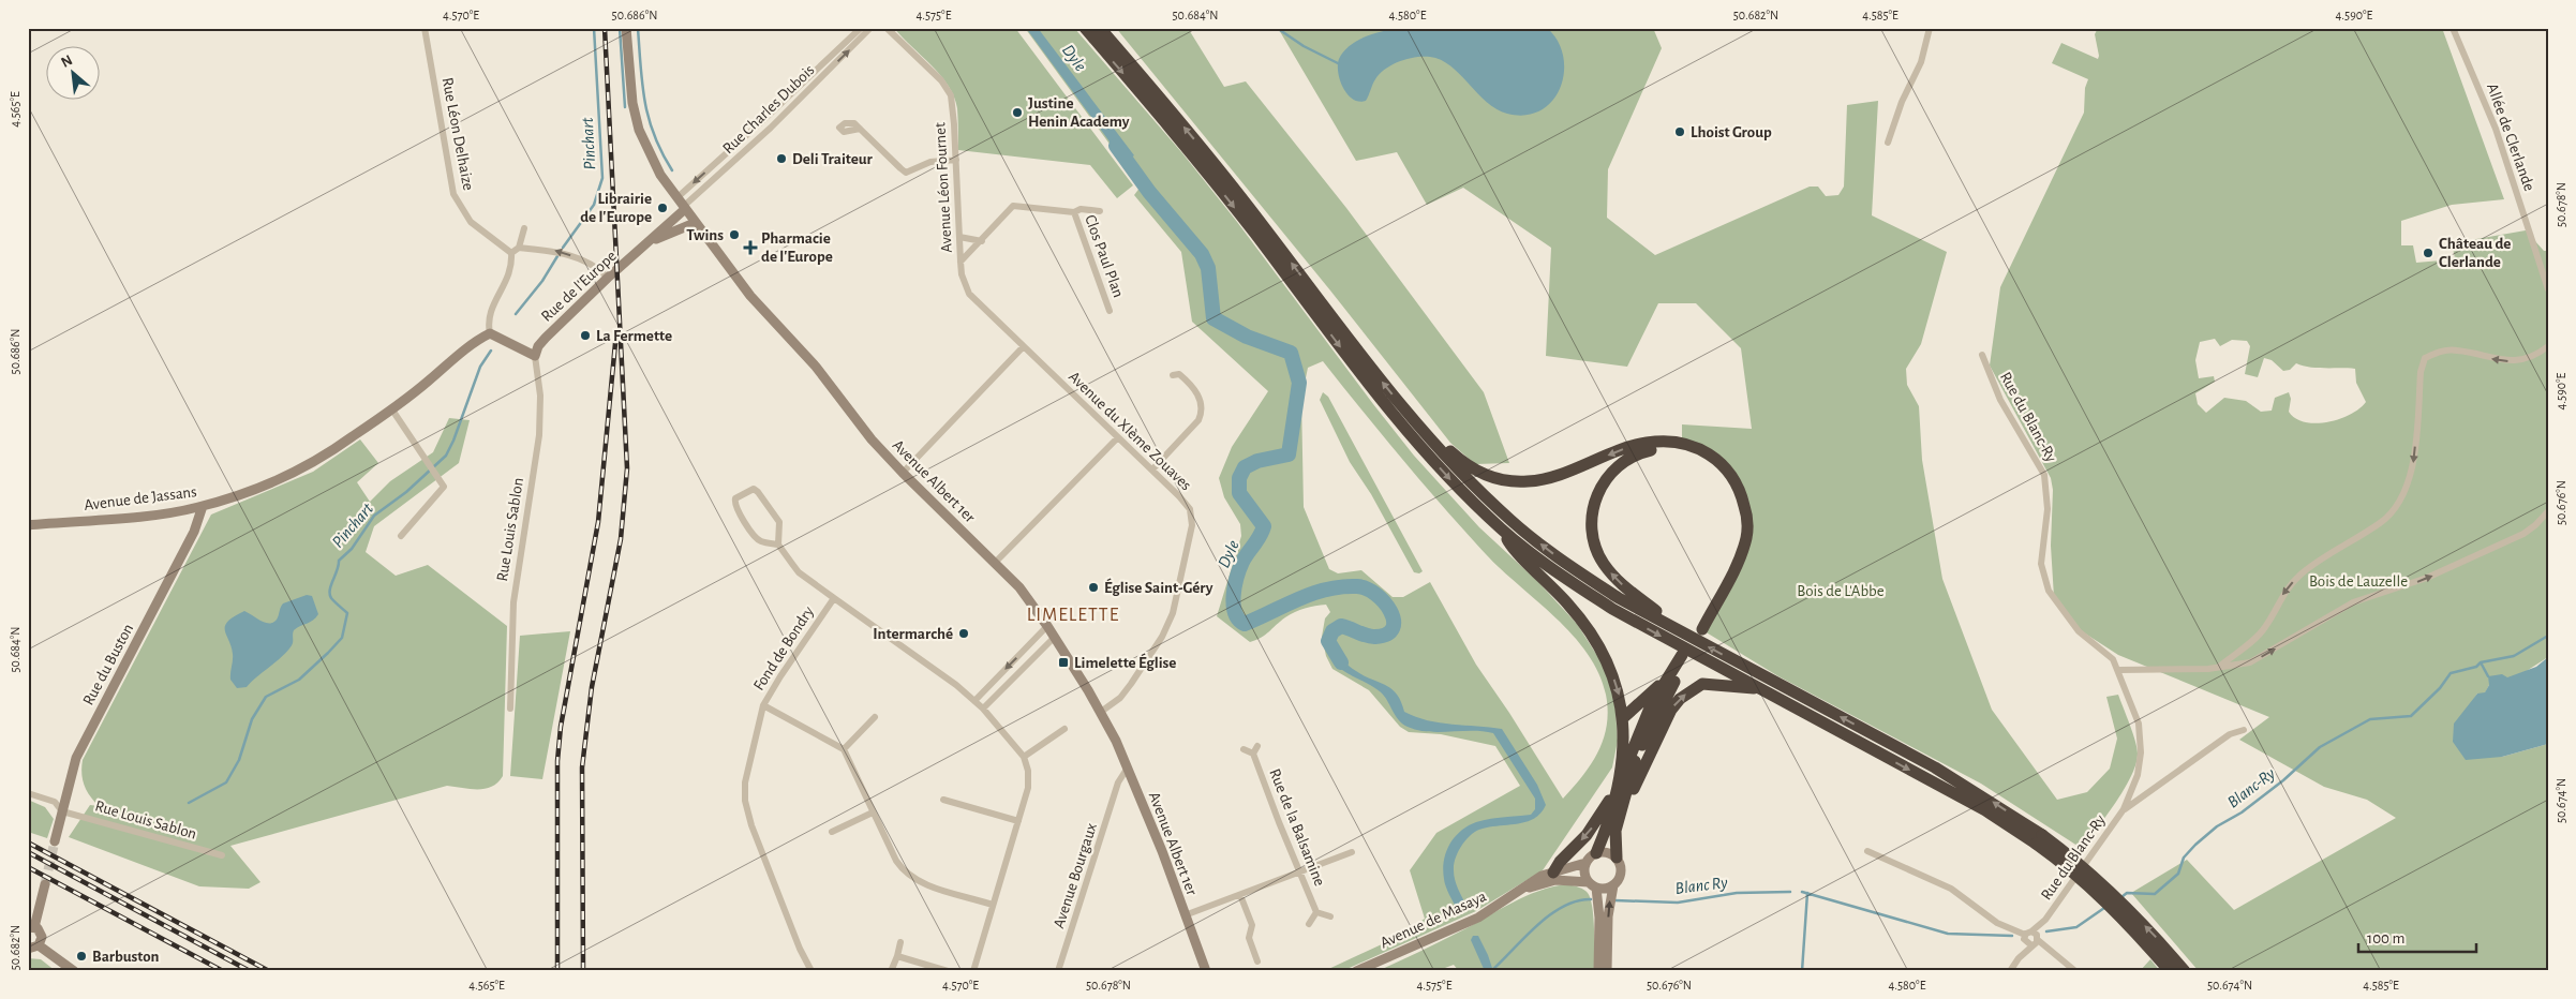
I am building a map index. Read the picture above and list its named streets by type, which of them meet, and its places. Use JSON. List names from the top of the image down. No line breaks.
{"streets":{"main road":["Rue de l'Europe","Avenue Albert 1er","Avenue de Jassans","Rue du Buston","Avenue de Masaya"],"street":["Rue Charles Dubois","Rue Léon Delhaize","Allée de Clerlande","Avenue Léon Fournet","Clos Paul Plan","Rue du Blanc-Ry","Avenue du XIème Zouaves","Rue Louis Sablon","Fond de Bondry","Rue de la Balsamine","Avenue Bourgaux"]},"crossings":[["Rue Charles Dubois","Rue de l'Europe"],["Rue Charles Dubois","Avenue Albert 1er"],["Avenue Léon Fournet","Avenue du XIème Zouaves"],["Rue de l'Europe","Avenue Albert 1er"],["Rue de l'Europe","Rue Louis Sablon"],["Avenue du XIème Zouaves","Avenue Albert 1er"],["Avenue Albert 1er","Avenue Bourgaux"],["Avenue de Jassans","Rue du Buston"],["Rue Louis Sablon","Rue du Buston"]],"districts":["LIMELETTE"],"water":["Dyle","Pinchart","Blanc-Ry","Blanc Ry"],"parks":["Bois de Lauzelle","Bois de L'Abbe"],"places":{"other":["Justine Henin Academy","Lhoist Group","Deli Traiteur","Librairie de l'Europe","Twins","Château de Clerlande","La Fermette","Église Saint-Géry","Intermarché","Barbuston"],"health":["Pharmacie de l'Europe"],"transit":["Limelette Église"]},"scale_bar":"100 m","north":"top left","coordinates":["4.570°E","50.686°N","4.575°E","50.684°N","4.580°E","50.682°N","4.585°E","4.590°E","4.565°E","50.678°N","50.676°N","50.674°N"]}
